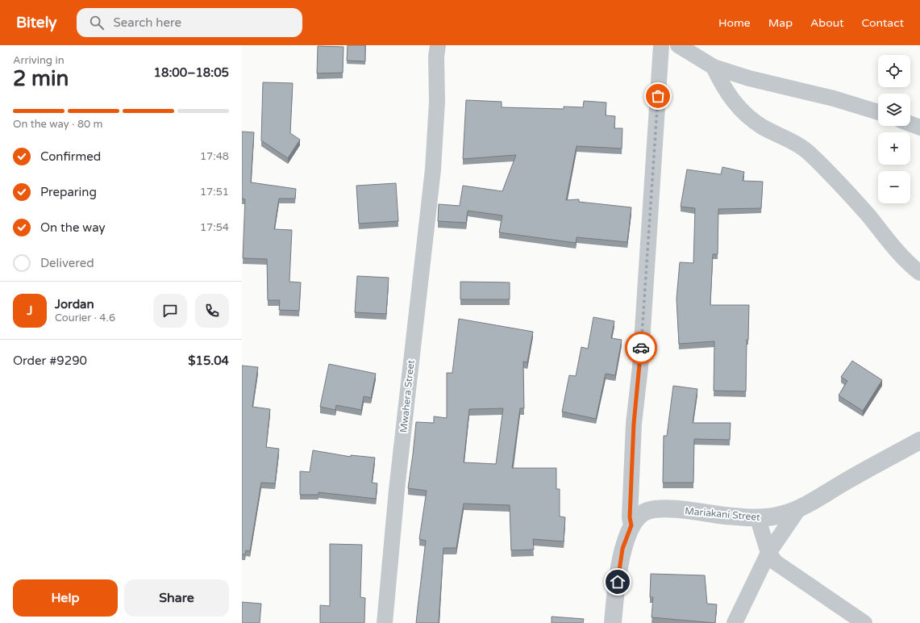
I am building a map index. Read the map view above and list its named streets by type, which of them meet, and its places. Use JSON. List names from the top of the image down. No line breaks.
{"streets":{"street":["Mwahera Street","Mariakani Street"]},"page":{"header":"Bitely","search":"Search here","nav":["Home","Map","About","Contact"],"heading":["2 min","Arriving in","18:00–18:05"],"panel":["Jordan","Courier · 4.6","Order #9290","$15.04"],"map_buttons":["+","−"],"bar":"On the way · 80 m","list":[["Confirmed","17:48"],["Preparing","17:51"],["On the way","17:54"],"Delivered"],"round":"J","buttons":["Help","Share"]}}
